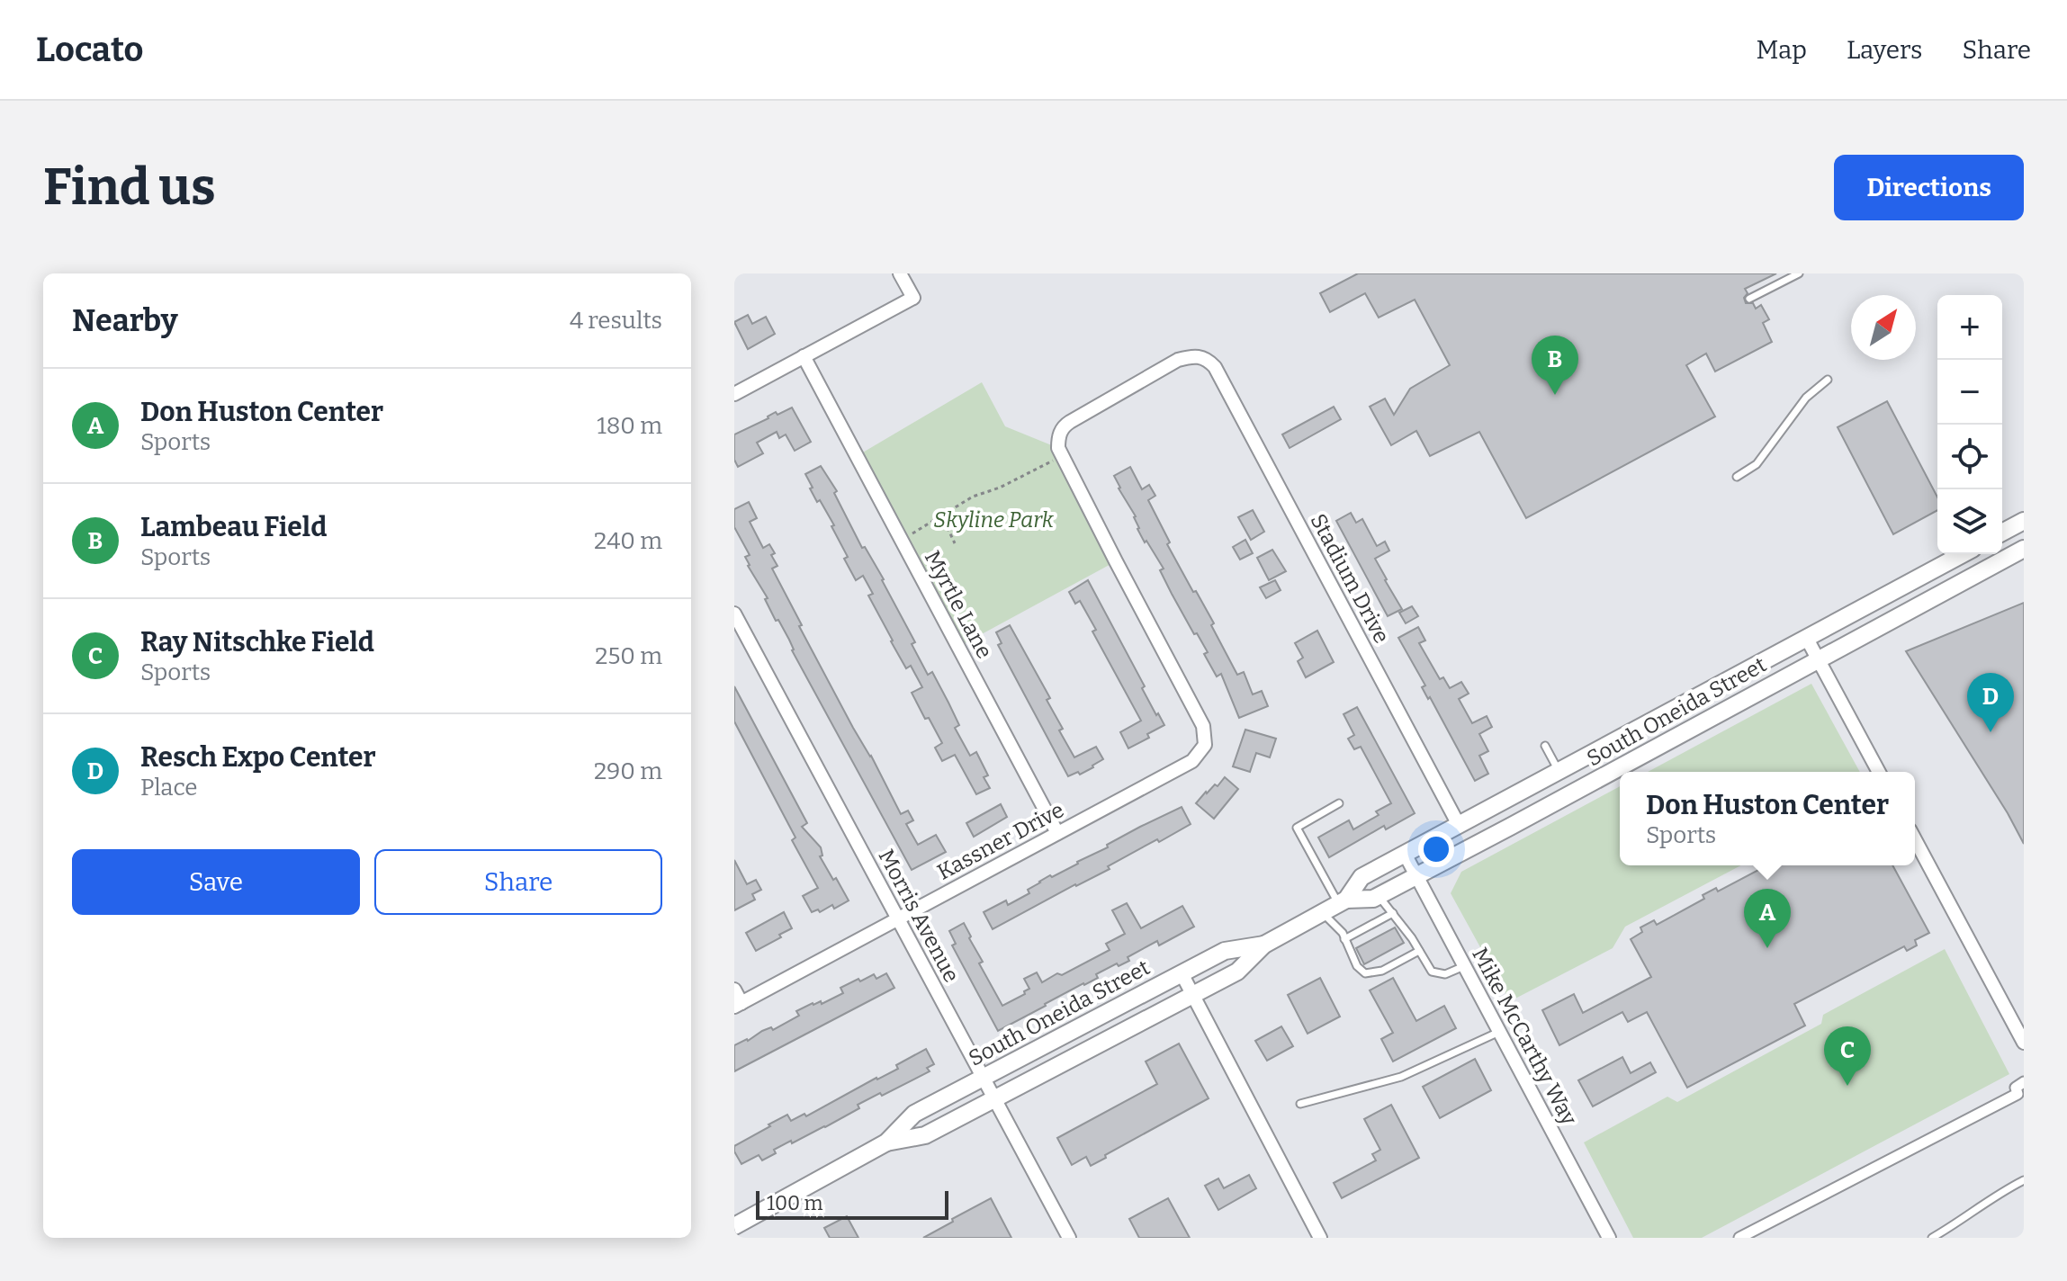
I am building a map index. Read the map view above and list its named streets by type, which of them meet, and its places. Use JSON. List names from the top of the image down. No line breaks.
{"streets":{"street":["Stadium Drive","Myrtle Lane","South Oneida Street","Kassner Drive","Morris Avenue","Mike McCarthy Way"]},"crossings":[["Stadium Drive","South Oneida Street"],["Stadium Drive","Kassner Drive"],["Myrtle Lane","Kassner Drive"],["South Oneida Street","Morris Avenue"],["South Oneida Street","Mike McCarthy Way"],["Kassner Drive","Morris Avenue"]],"parks":["Skyline Park"],"scale_bar":"100 m","north":"top right","page":{"header":"Locato","nav":["Map","Layers","Share"],"buttons":["Directions",["Save","Share"]],"title":"Find us","heading":["Nearby","4 results"],"map_buttons":["+","−"],"pins":["B","D","A","C"],"list":[{"mark":"A","name":"Don Huston Center","note":"Sports","value":"180 m"},{"mark":"B","name":"Lambeau Field","note":"Sports","value":"240 m"},{"mark":"C","name":"Ray Nitschke Field","note":"Sports","value":"250 m"},{"mark":"D","name":"Resch Expo Center","note":"Place","value":"290 m"}],"popup":["Don Huston Center","Sports"],"scale":"100 m"}}
